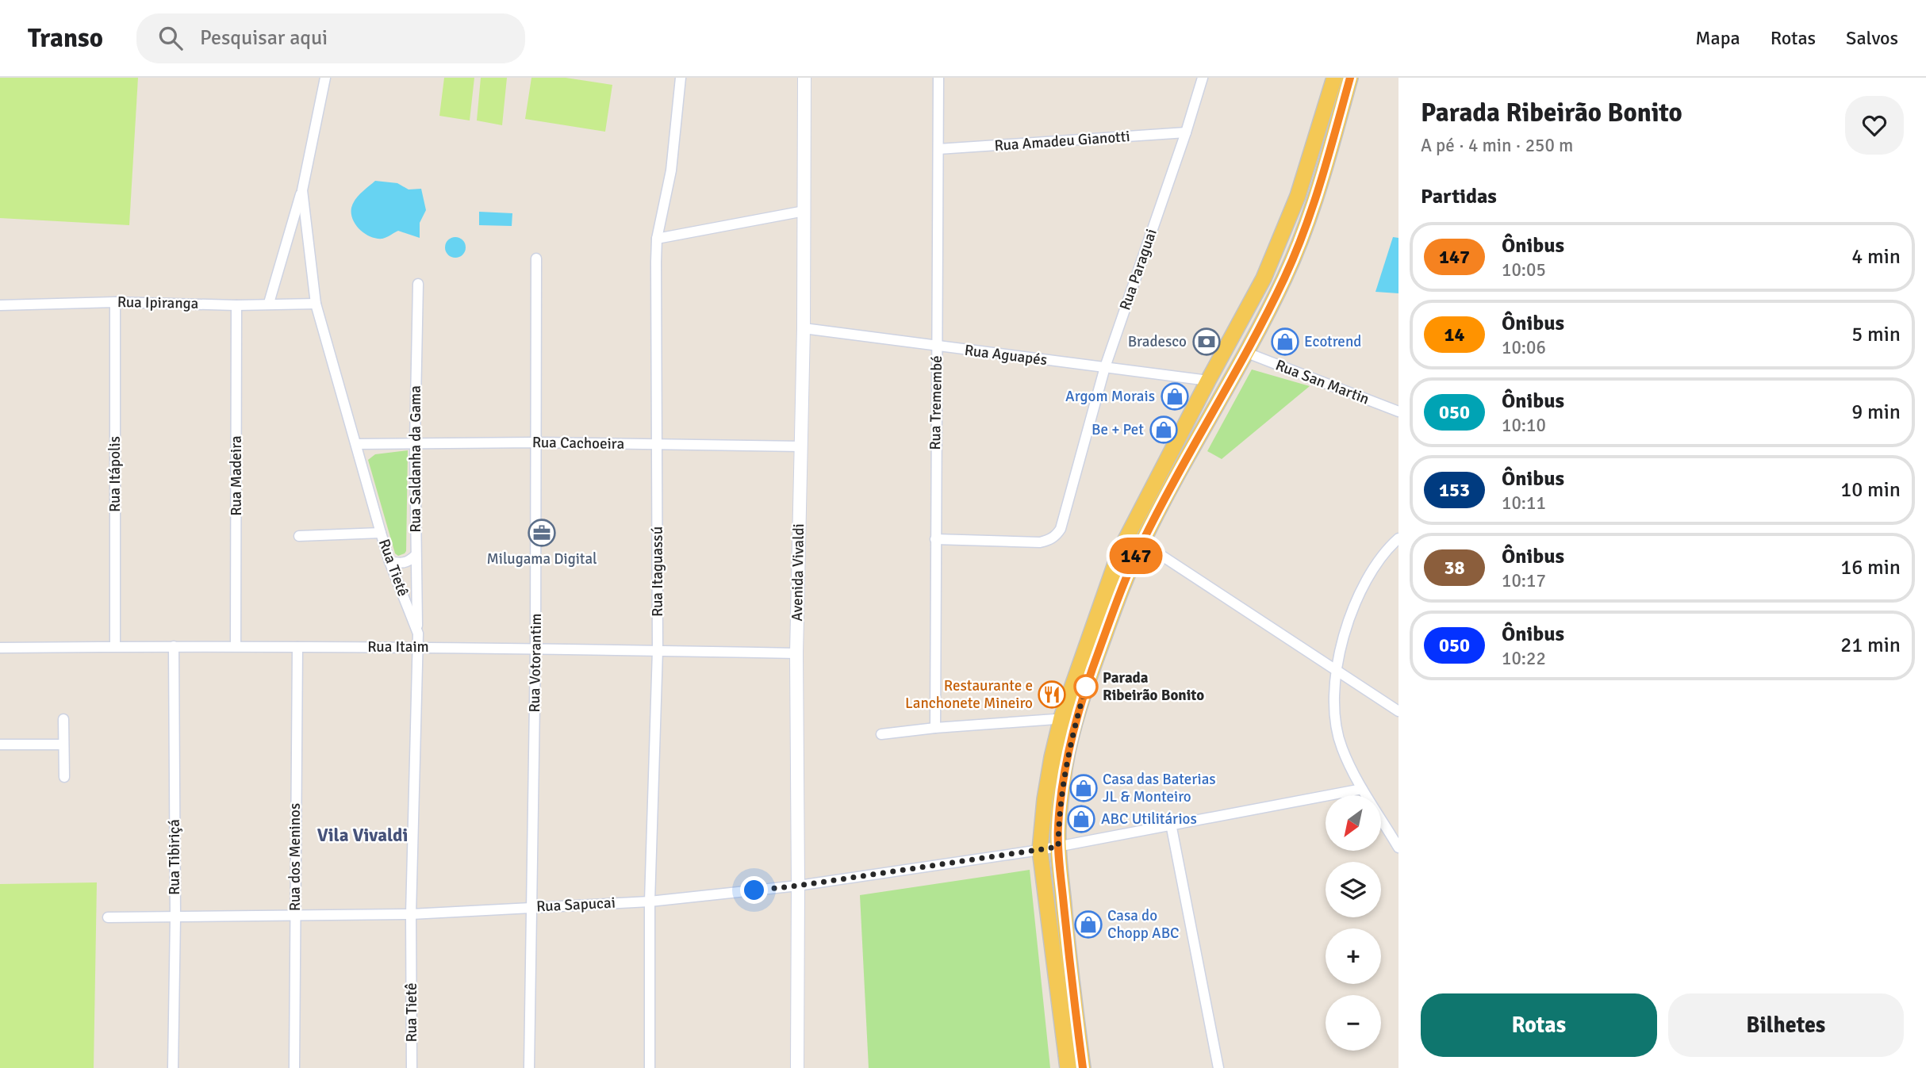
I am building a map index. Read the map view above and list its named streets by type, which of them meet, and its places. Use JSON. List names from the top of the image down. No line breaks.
{"streets":{"street":["Rua Amadeu Gianotti","Rua Paraguai","Rua Ipiranga","Rua Aguapés","Rua San Martin","Rua Tremembé","Rua Cachoeira","Rua Saldanha da Gama","Rua Itápolis","Rua Madeira","Rua Tietê","Rua Itaguassú","Avenida Vivaldi","Rua Itaim","Rua Votorantim","Rua Tibiriçá","Rua dos Meninos","Rua Sapucai"]},"crossings":[["Rua Amadeu Gianotti","Rua Paraguai"],["Rua Amadeu Gianotti","Rua Tremembé"],["Rua Paraguai","Rua Aguapés"],["Rua Paraguai","Rua Tremembé"],["Rua Ipiranga","Rua Itápolis"],["Rua Ipiranga","Rua Madeira"],["Rua Ipiranga","Rua Tietê"],["Rua Aguapés","Rua Tremembé"],["Rua Aguapés","Avenida Vivaldi"],["Rua Cachoeira","Rua Saldanha da Gama"],["Rua Cachoeira","Rua Tietê"],["Rua Cachoeira","Rua Itaguassú"],["Rua Cachoeira","Avenida Vivaldi"],["Rua Cachoeira","Rua Votorantim"],["Rua Saldanha da Gama","Rua Tietê"],["Rua Itápolis","Rua Itaim"],["Rua Madeira","Rua Itaim"],["Rua Tietê","Rua Itaim"],["Rua Tietê","Rua Sapucai"],["Rua Itaguassú","Rua Itaim"],["Rua Itaguassú","Rua Sapucai"],["Avenida Vivaldi","Rua Itaim"],["Avenida Vivaldi","Rua Sapucai"],["Rua Itaim","Rua Votorantim"],["Rua Itaim","Rua Tibiriçá"],["Rua Itaim","Rua dos Meninos"],["Rua Votorantim","Rua Sapucai"],["Rua Tibiriçá","Rua Sapucai"],["Rua dos Meninos","Rua Sapucai"]],"districts":["Vila Vivaldi"],"places":{"bank":["Bradesco"],"shop":["Ecotrend","Argom Morais","Be + Pet","Casa das Baterias JL & Monteiro","ABC Utilitários","Casa do Chopp ABC"],"office":["Milugama Digital"],"other":["Parada Ribeirão Bonito"],"restaurant":["Restaurante e Lanchonete Mineiro"]},"lines":["bus line 147"],"north":"bottom left","page":{"header":"Transo","search":"Pesquisar aqui","nav":["Mapa","Rotas","Salvos"],"on_map":"147","heading":[["Parada Ribeirão Bonito","A pé · 4 min · 250 m"],"Partidas"],"list":[{"mark":"147","name":"Ônibus","note":"10:05","value":"4 min"},{"mark":"14","name":"Ônibus","note":"10:06","value":"5 min"},{"mark":"050","name":"Ônibus","note":"10:10","value":"9 min"},{"mark":"153","name":"Ônibus","note":"10:11","value":"10 min"},{"mark":"38","name":"Ônibus","note":"10:17","value":"16 min"},{"mark":"050","name":"Ônibus","note":"10:22","value":"21 min"}],"map_buttons":["+","−"],"buttons":["Rotas","Bilhetes"]}}
